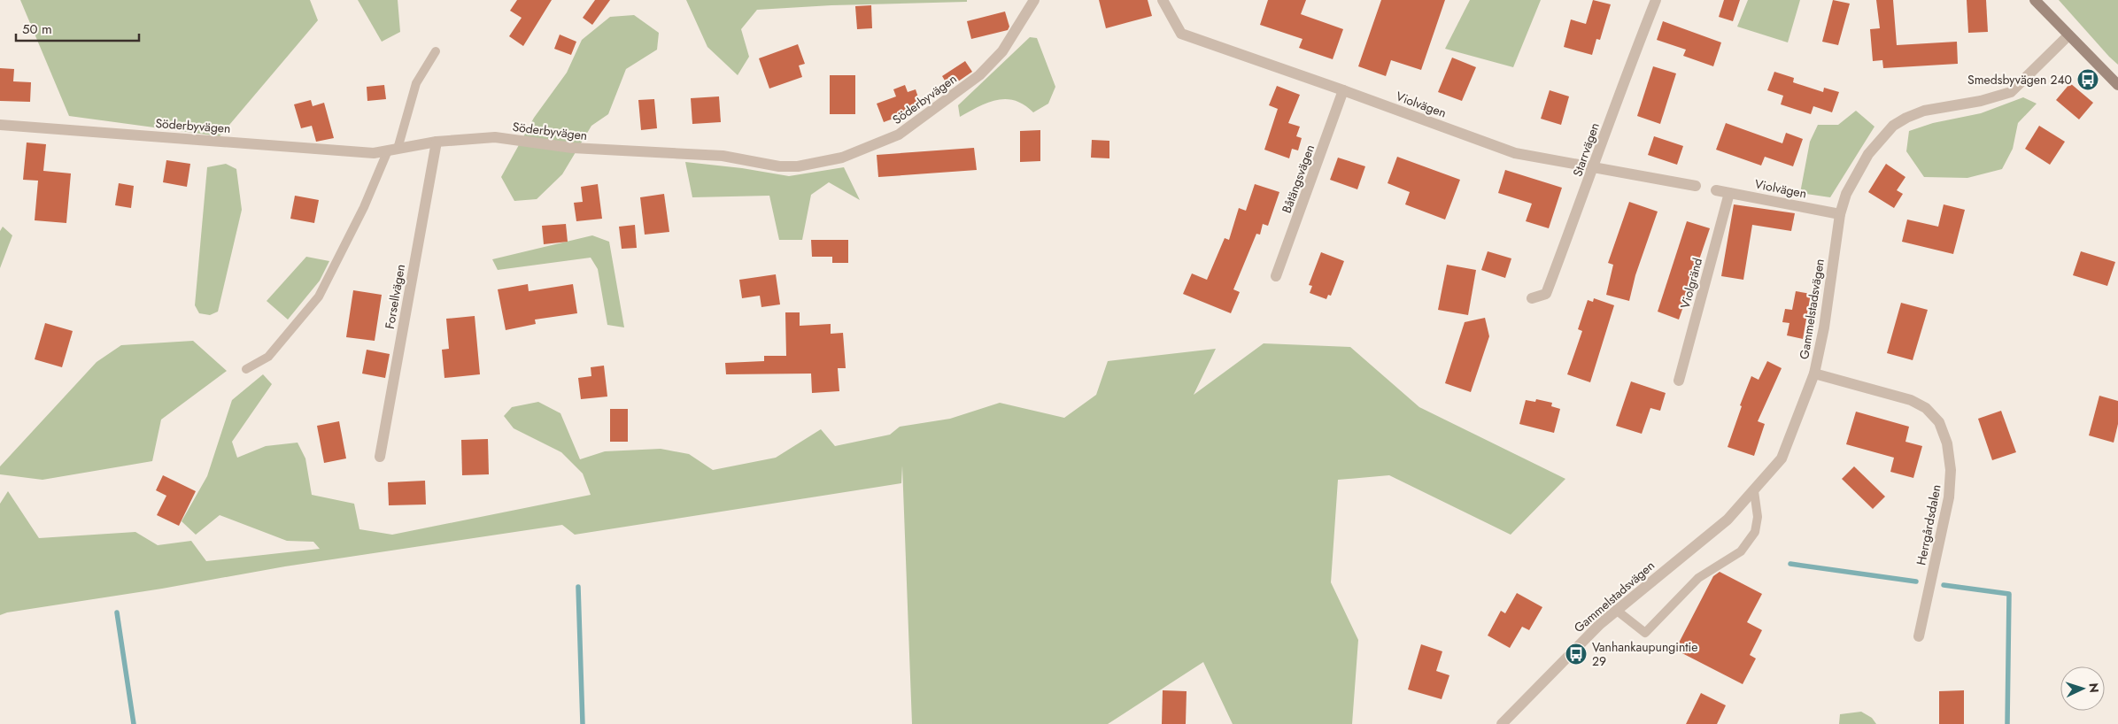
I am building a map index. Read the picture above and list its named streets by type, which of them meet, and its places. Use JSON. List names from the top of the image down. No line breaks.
{"streets":{"street":["Söderbyvägen","Violvägen","Starrvägen","Båtängsvägen","Violgränd","Forsellvägen","Gammelstadsvägen","Herrgårdsdalen"]},"crossings":[["Söderbyvägen","Forsellvägen"],["Violvägen","Starrvägen"],["Violvägen","Båtängsvägen"],["Violvägen","Violgränd"],["Violvägen","Gammelstadsvägen"],["Gammelstadsvägen","Herrgårdsdalen"]],"places":{"bus stop":["Smedsbyvägen 240","Vanhankaupungintie 29"]},"scale_bar":"50 m","north":"right"}
